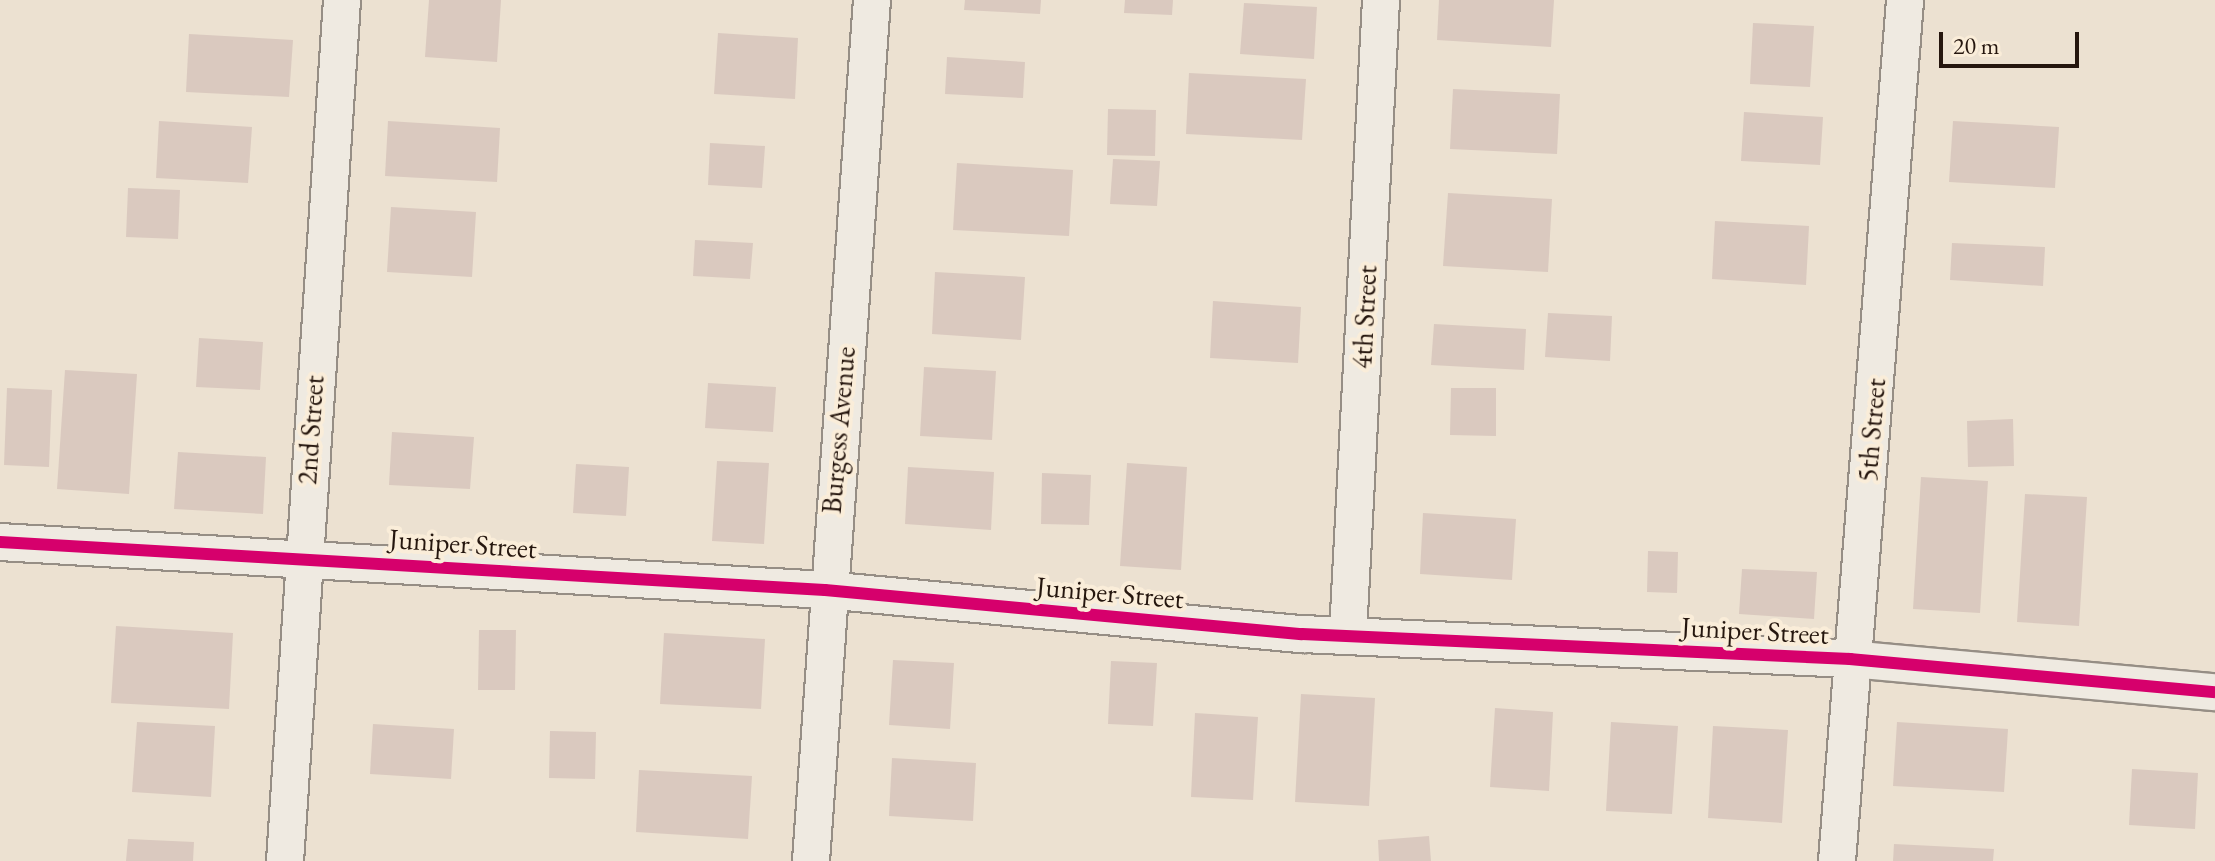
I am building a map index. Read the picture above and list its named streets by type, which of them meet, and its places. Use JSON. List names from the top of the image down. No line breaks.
{"streets":{"street":["4th Street","2nd Street","Burgess Avenue","5th Street","Juniper Street"]},"crossings":[["4th Street","Juniper Street"],["2nd Street","Juniper Street"],["Burgess Avenue","Juniper Street"],["5th Street","Juniper Street"]],"scale_bar":"20 m"}
